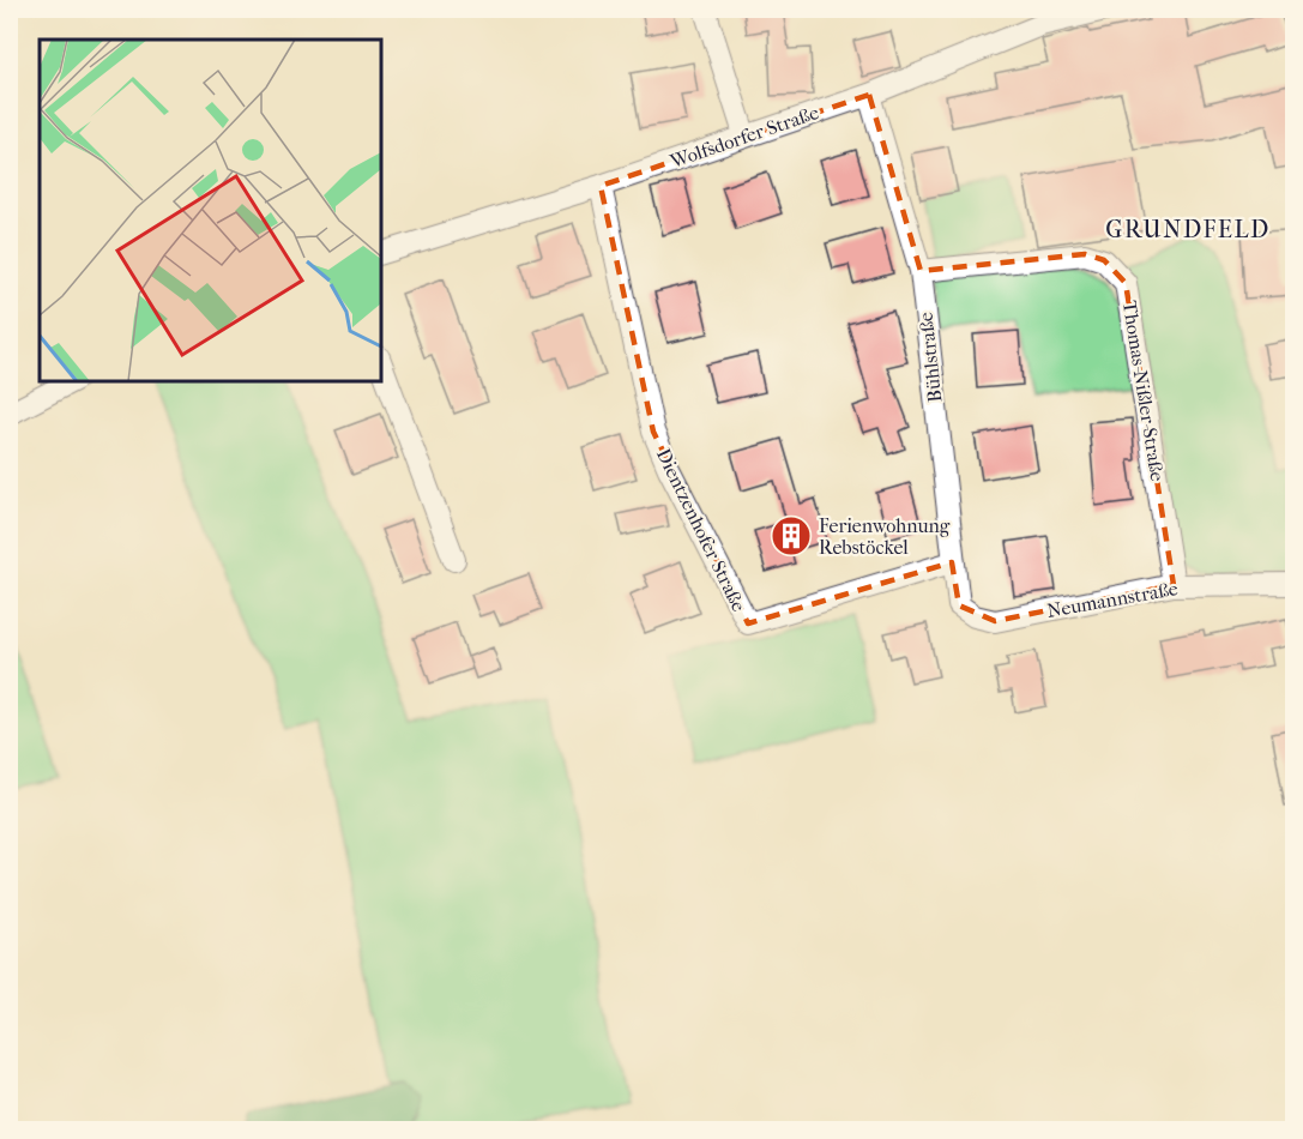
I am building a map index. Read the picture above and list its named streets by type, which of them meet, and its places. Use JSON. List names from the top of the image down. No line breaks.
{"streets":{"street":["Wolfsdorfer Straße","Bühlstraße","Thomas-Nißler-Straße","Dientzenhofer Straße","Neumannstraße"]},"crossings":[["Wolfsdorfer Straße","Bühlstraße"],["Wolfsdorfer Straße","Dientzenhofer Straße"],["Bühlstraße","Thomas-Nißler-Straße"],["Bühlstraße","Dientzenhofer Straße"],["Bühlstraße","Neumannstraße"],["Thomas-Nißler-Straße","Neumannstraße"]],"districts":["GRUNDFELD"],"places":{"building":["Ferienwohnung Rebstöckel"]}}
